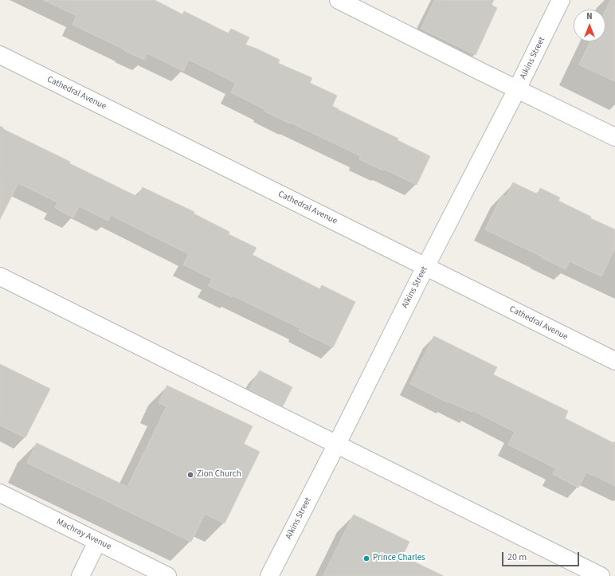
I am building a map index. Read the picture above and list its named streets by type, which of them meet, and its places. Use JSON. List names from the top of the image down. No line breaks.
{"streets":{"street":["Aikins Street","Cathedral Avenue","Machray Avenue"]},"crossings":[["Aikins Street","Cathedral Avenue"]],"places":["Zion Church","Prince Charles"],"scale_bar":"20 m","north":"top"}
